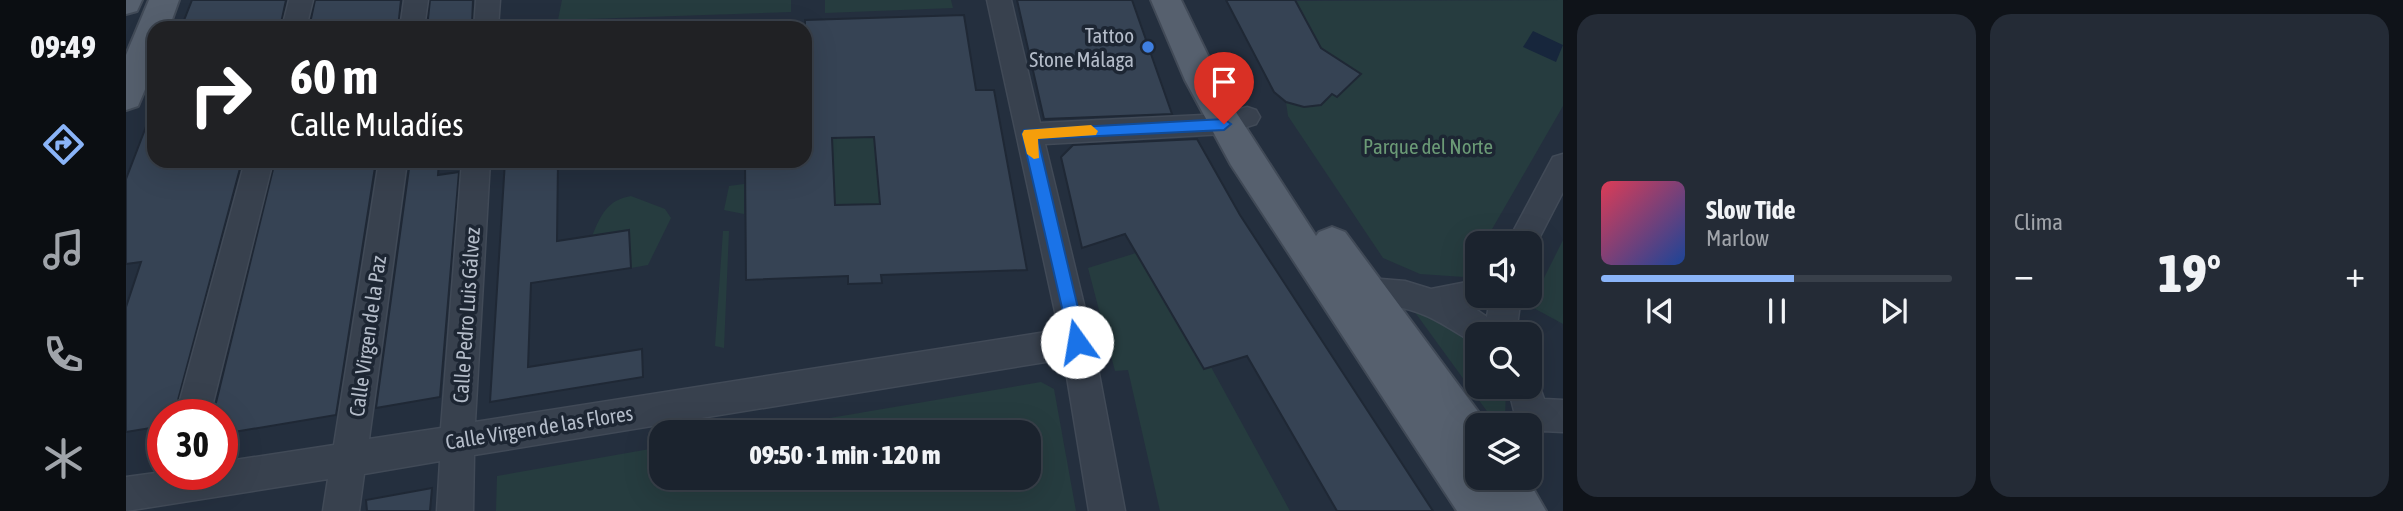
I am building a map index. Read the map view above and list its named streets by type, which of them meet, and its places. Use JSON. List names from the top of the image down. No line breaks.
{"streets":{"street":["Calle Pedro Luis Gálvez","Calle Virgen de la Paz","Calle Virgen de las Flores"]},"crossings":[["Calle Pedro Luis Gálvez","Calle Virgen de las Flores"],["Calle Virgen de la Paz","Calle Virgen de las Flores"]],"parks":["Parque del Norte"],"places":["Tattoo Stone Málaga"],"page":{"tabs":"09:49","tile":"Clima","turn":["60 m","Calle Muladíes"],"song":["Slow Tide","Marlow"],"heat":["−","19°","+"],"limit":"30","trip":"09:50 · 1 min · 120 m"}}
